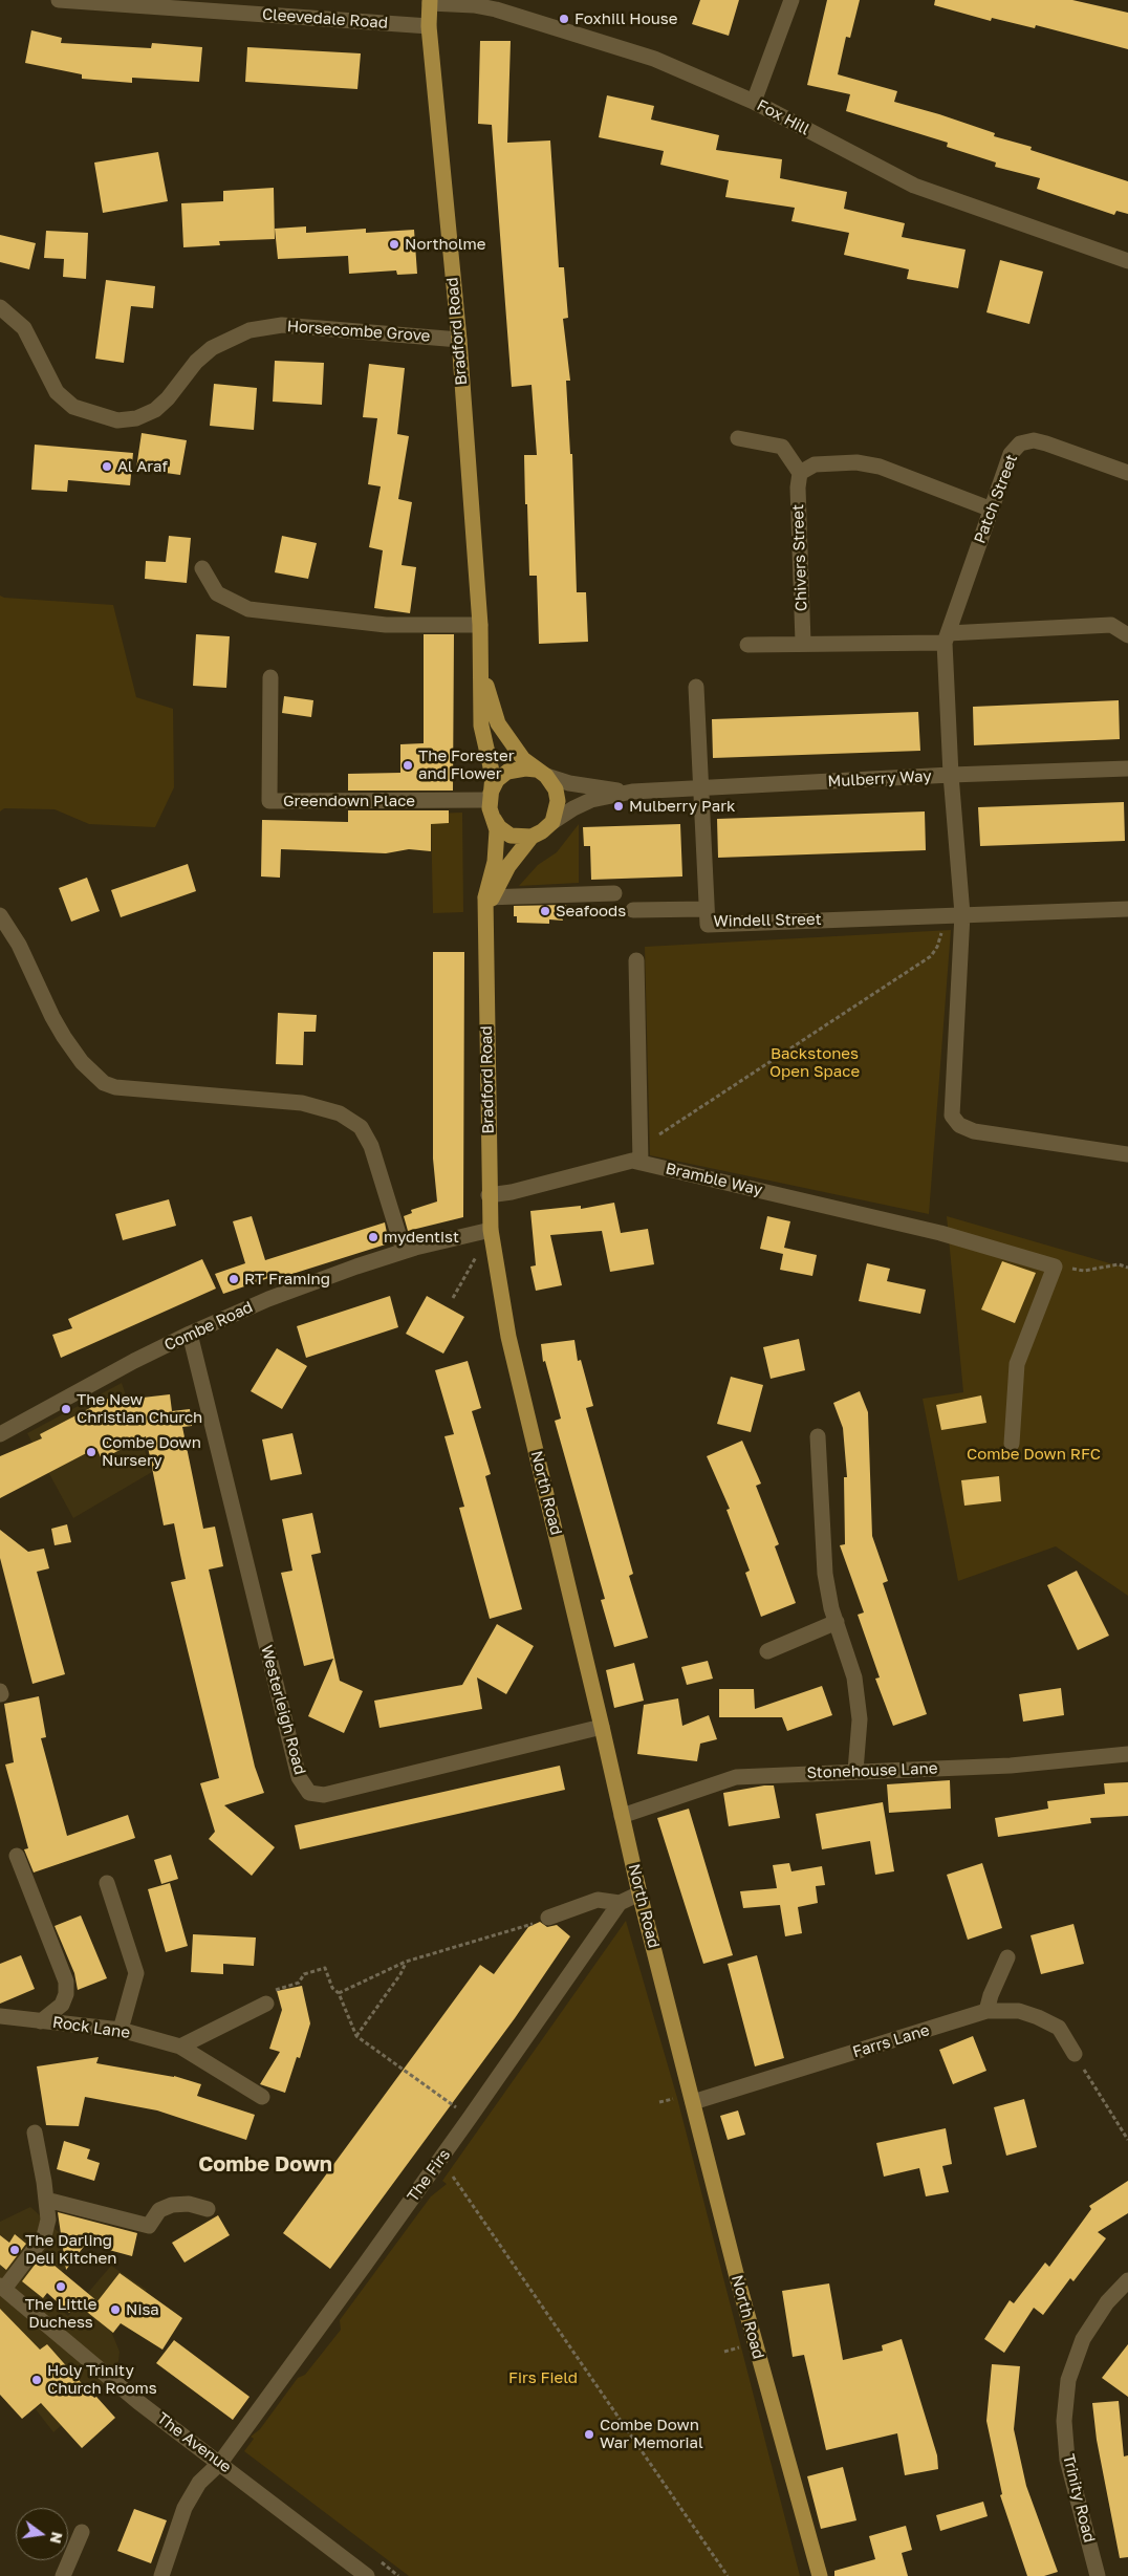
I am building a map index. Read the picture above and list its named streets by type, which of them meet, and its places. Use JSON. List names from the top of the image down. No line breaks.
{"streets":{"main road":["Bradford Road","North Road"],"street":["Cleevedale Road","Fox Hill","Horsecombe Grove","Patch Street","Chivers Street","Mulberry Way","Greendown Place","Windell Street","Bramble Way","Combe Road","Westerleigh Road","Stonehouse Lane","Rock Lane","Farrs Lane","The Firs","The Avenue","Trinity Road"]},"crossings":[["Cleevedale Road","Bradford Road"],["Fox Hill","Bradford Road"],["Horsecombe Grove","Bradford Road"],["Bradford Road","Mulberry Way"],["Bradford Road","Greendown Place"],["Bradford Road","Bramble Way"],["Bradford Road","Combe Road"],["Bradford Road","North Road"],["Patch Street","Mulberry Way"],["Mulberry Way","Greendown Place"],["Mulberry Way","Windell Street"],["Combe Road","North Road"],["Combe Road","Westerleigh Road"],["North Road","Westerleigh Road"],["North Road","Stonehouse Lane"],["North Road","Farrs Lane"],["North Road","The Firs"],["The Firs","The Avenue"]],"districts":["Combe Down"],"parks":["Backstones Open Space","Combe Down RFC","Firs Field"],"places":["Foxhill House","Northolme","Al Araf","The Forester and Flower","Mulberry Park","Seafoods","mydentist","RT Framing","The New Christian Church","Combe Down Nursery","The Darling Deli Kitchen","The Little Duchess","Nisa","Holy Trinity Church Rooms","Combe Down War Memorial"],"north":"right"}
